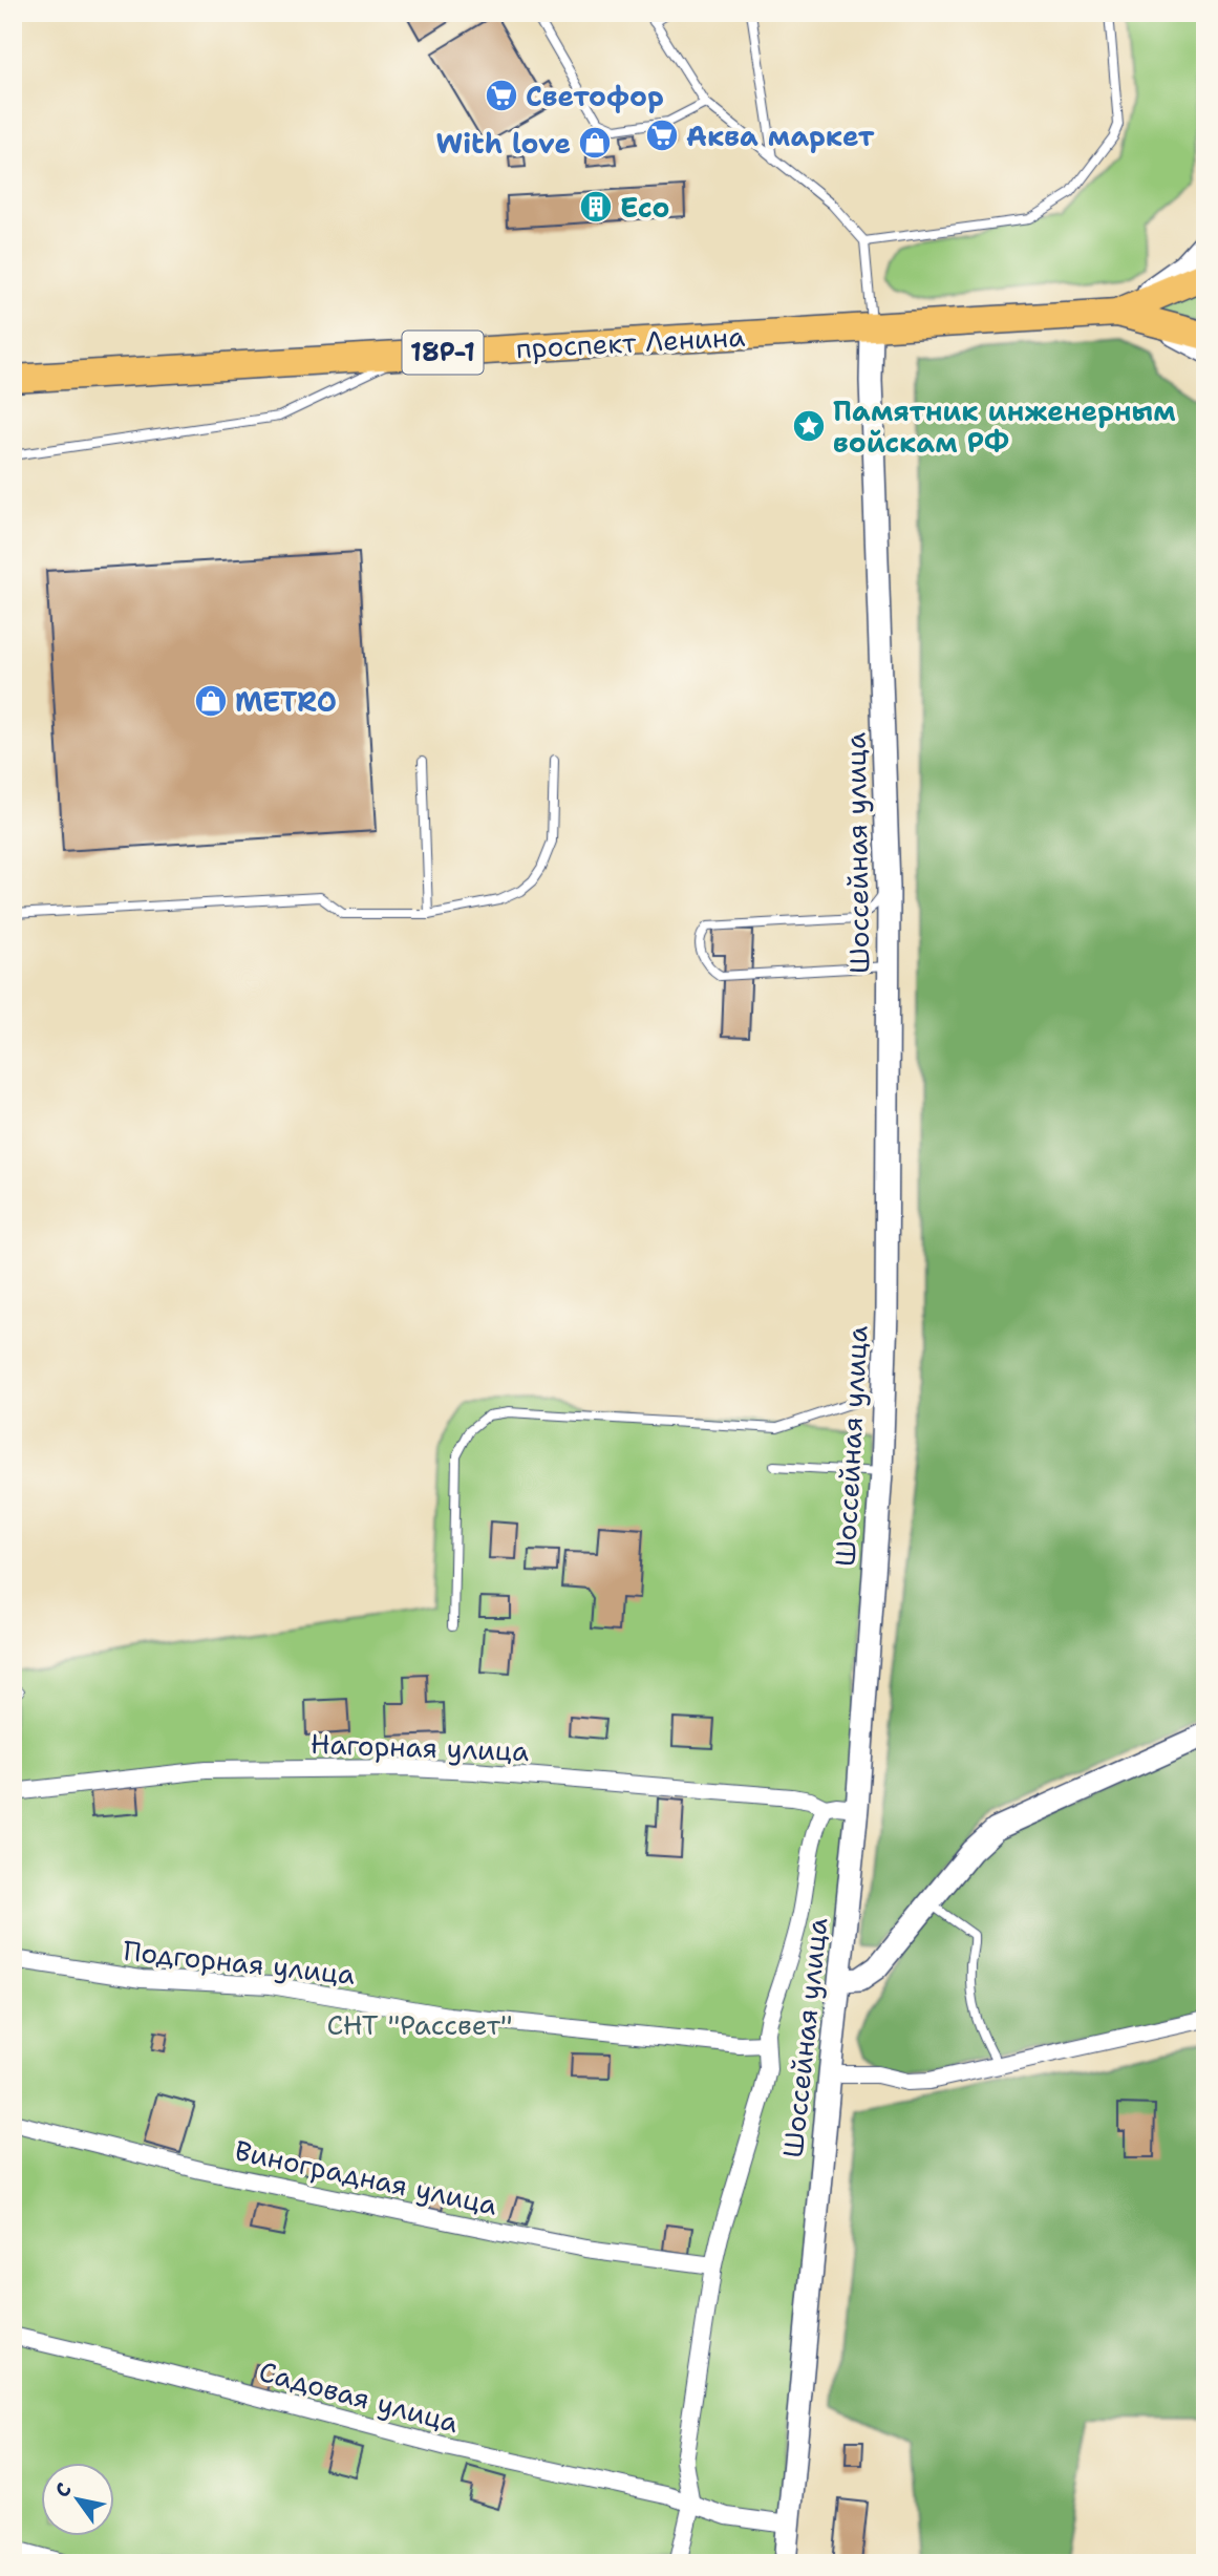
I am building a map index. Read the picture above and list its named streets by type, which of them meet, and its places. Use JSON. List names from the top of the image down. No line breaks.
{"streets":{"main road":["проспект Ленина","18Р-1"],"street":["Шоссейная улица","Нагорная улица","Подгорная улица","Виноградная улица","Садовая улица"]},"crossings":[["проспект Ленина","Шоссейная улица"],["Шоссейная улица","Нагорная улица"],["Шоссейная улица","Садовая улица"]],"parks":["СНТ \"Рассвет\""],"places":{"supermarket":["Светофор","Аква маркет"],"shop":["With love","METRO"],"building":["Eco"],"place":["Памятник инженерным войскам РФ"]},"north":"top left"}
